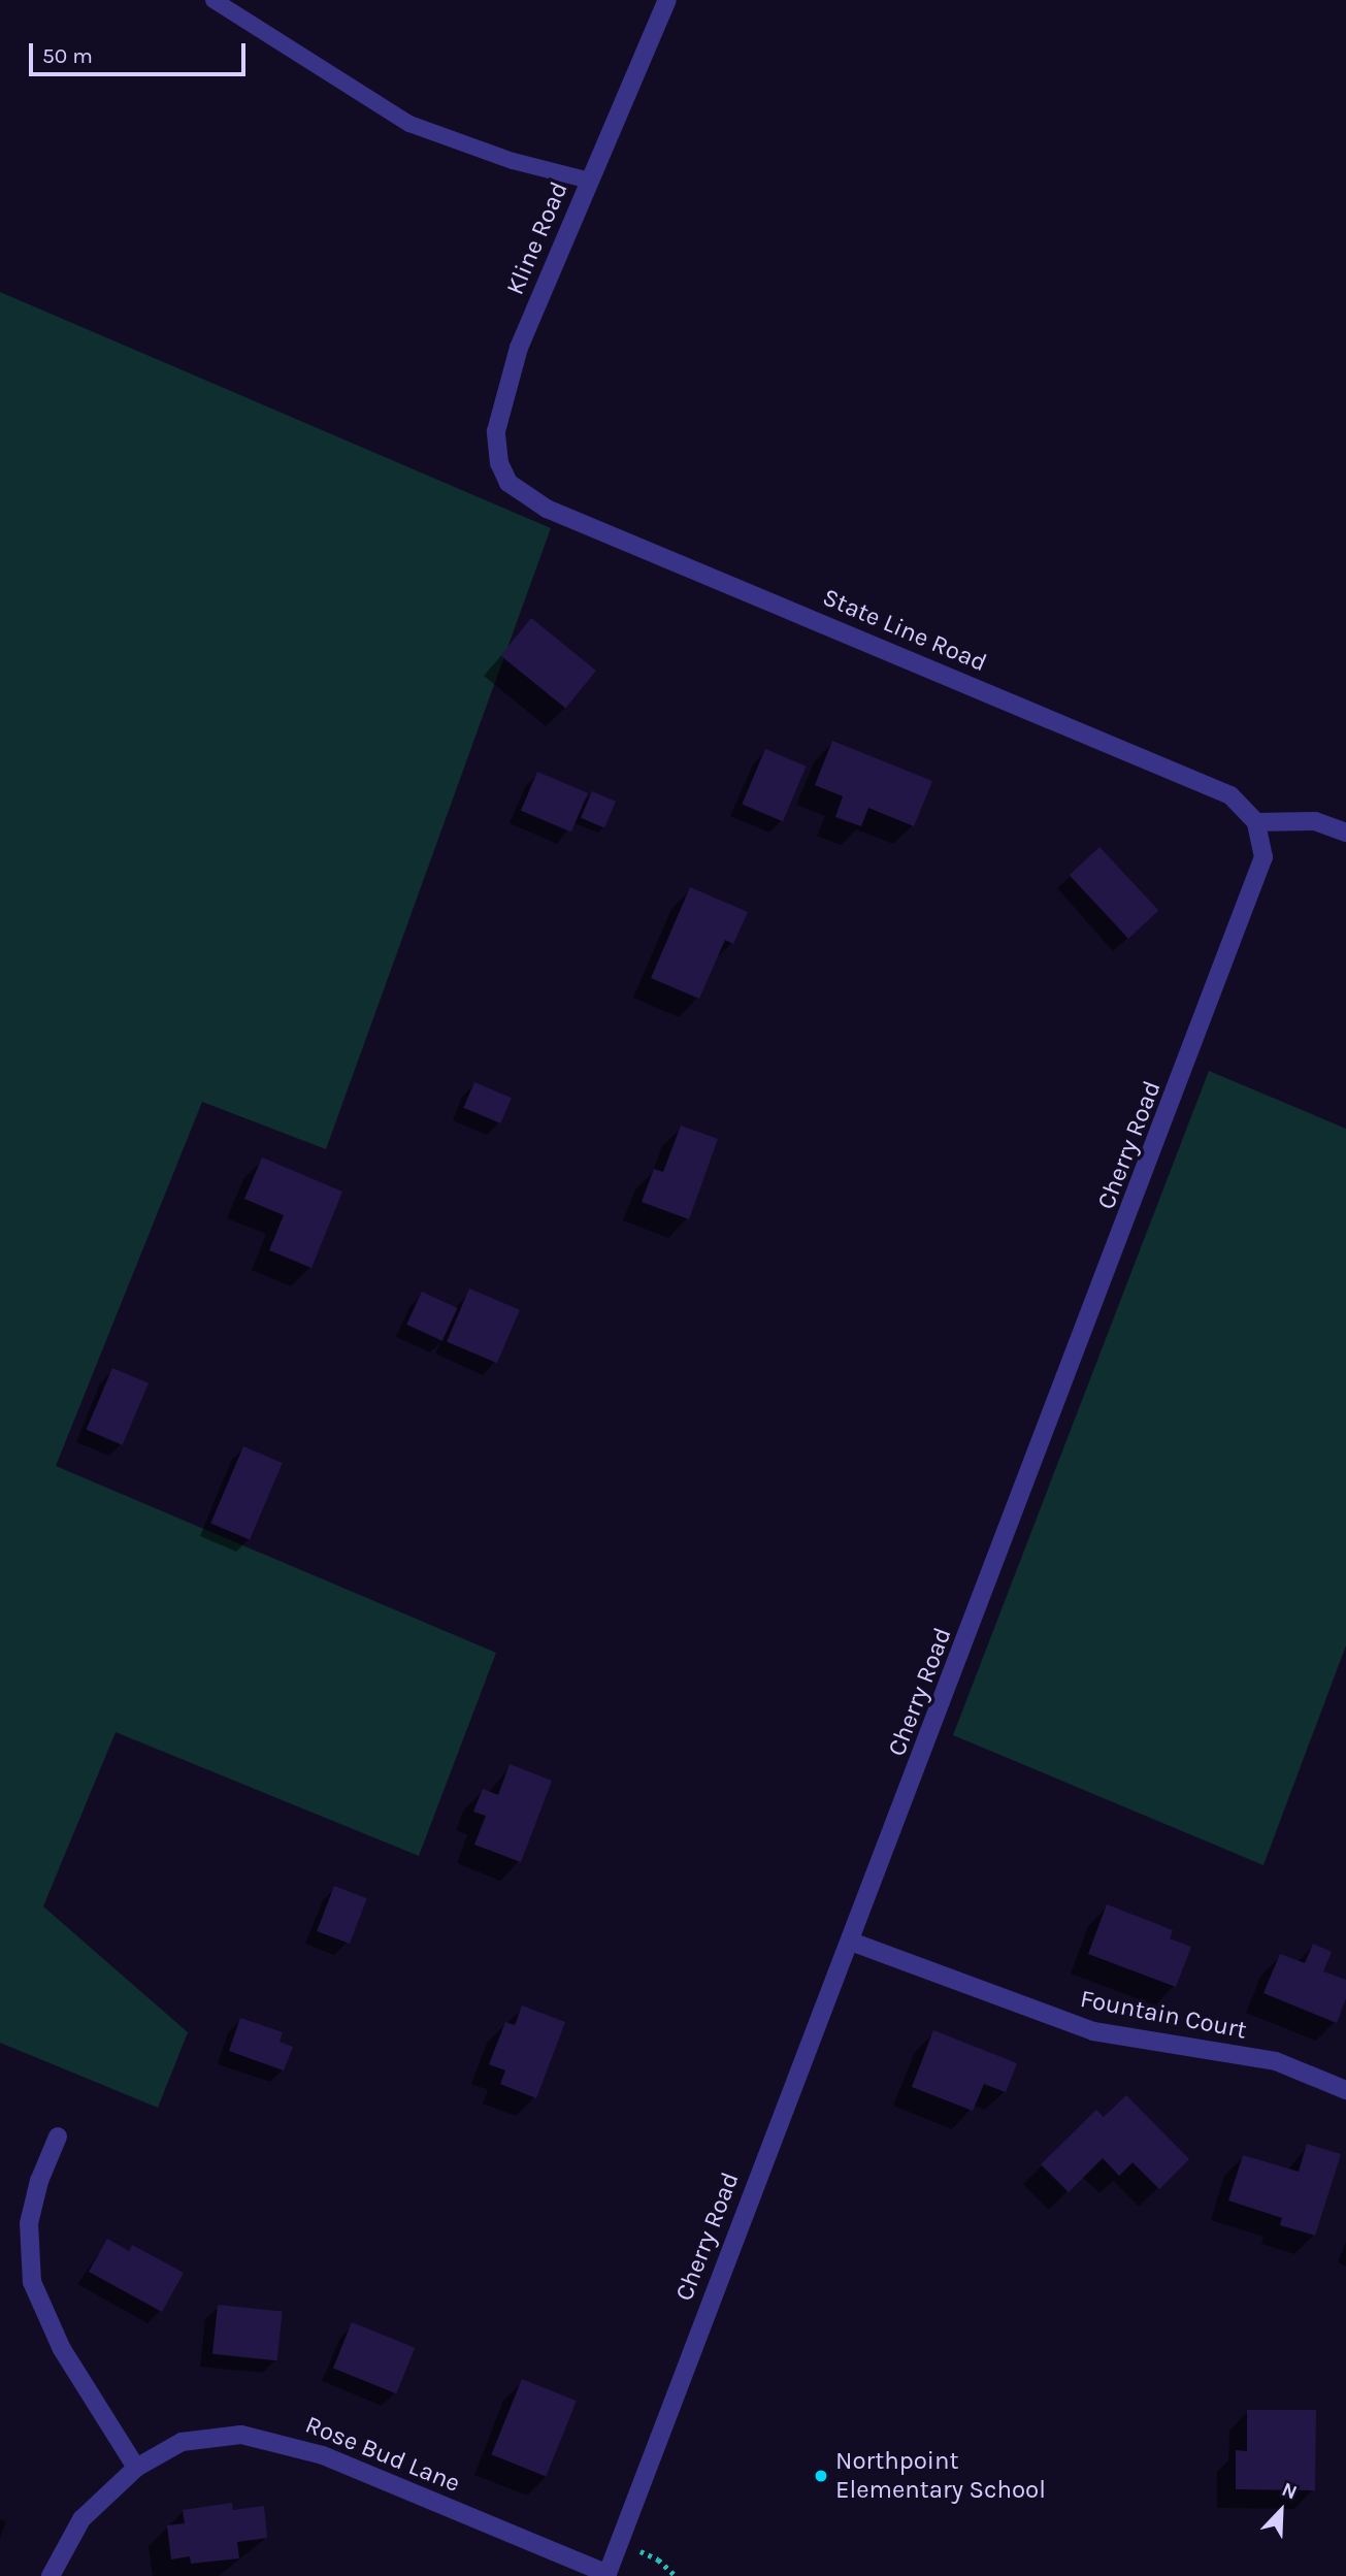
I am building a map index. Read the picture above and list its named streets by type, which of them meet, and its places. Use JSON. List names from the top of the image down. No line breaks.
{"streets":{"street":["Kline Road","State Line Road","Cherry Road","Fountain Court","Rose Bud Lane"]},"crossings":[["Kline Road","State Line Road"],["State Line Road","Cherry Road"],["Cherry Road","Fountain Court"],["Cherry Road","Rose Bud Lane"]],"places":["Northpoint Elementary School"],"scale_bar":"50 m","north":"top right"}
